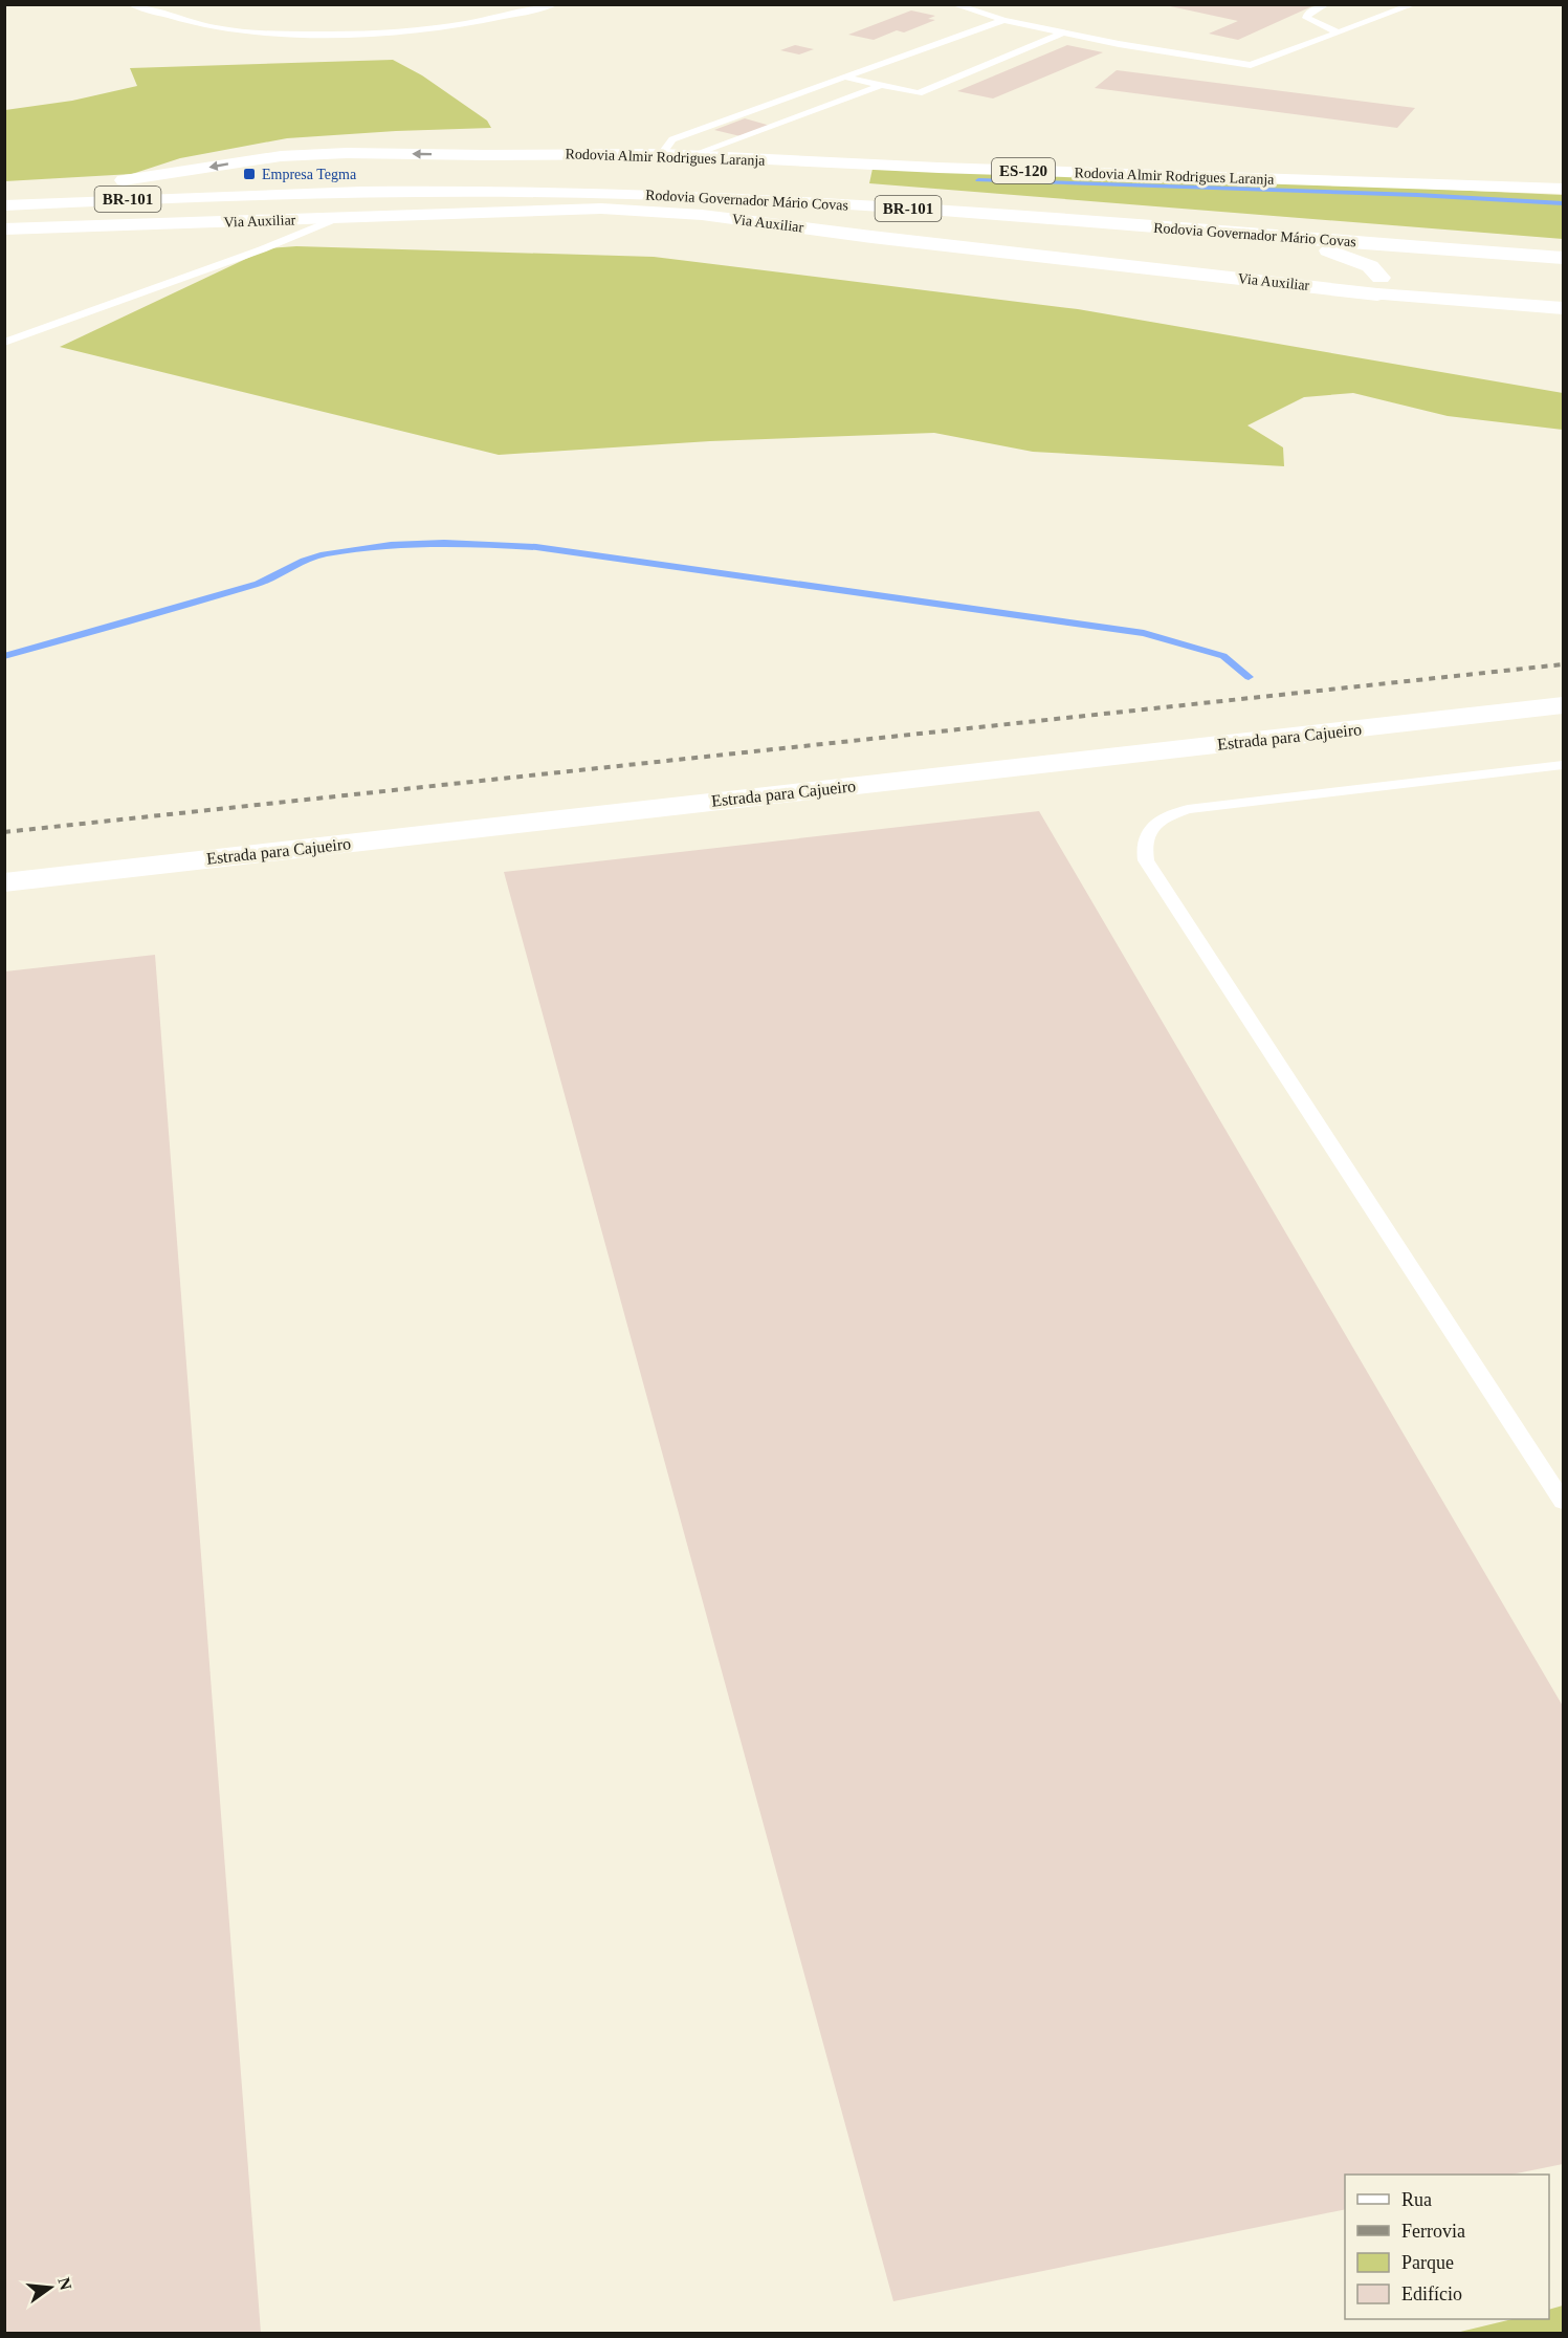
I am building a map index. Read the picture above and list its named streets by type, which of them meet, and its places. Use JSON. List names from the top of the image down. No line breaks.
{"streets":{"main road":["Rodovia Almir Rodrigues Laranja","ES-120","BR-101","Rodovia Governador Mário Covas","Via Auxiliar","Estrada para Cajueiro"]},"crossings":[["Rodovia Almir Rodrigues Laranja","Rodovia Governador Mário Covas"]],"places":{"transit":["Empresa Tegma"]},"legend":["Rua","Ferrovia","Parque","Edifício"],"north":"right"}
